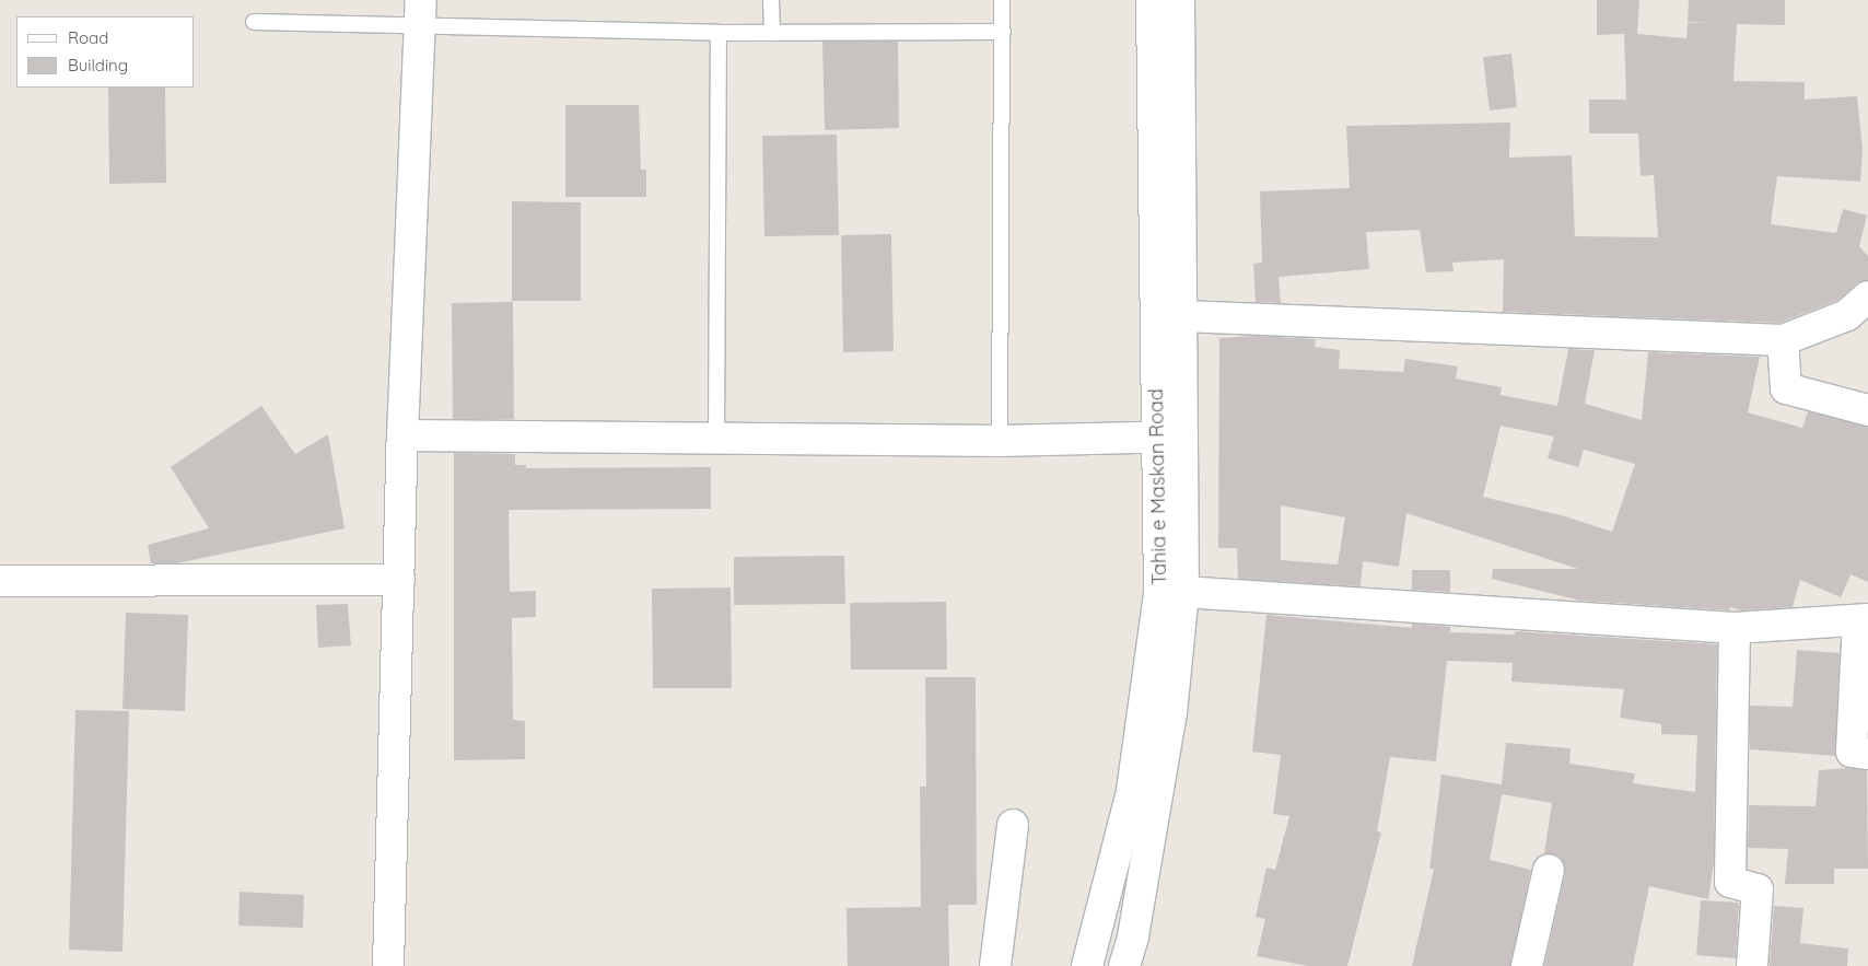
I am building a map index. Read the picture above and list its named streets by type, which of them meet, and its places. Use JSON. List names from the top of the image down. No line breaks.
{"streets":{"street":["Tahia e Maskan Road"]},"legend":["Road","Building"]}
